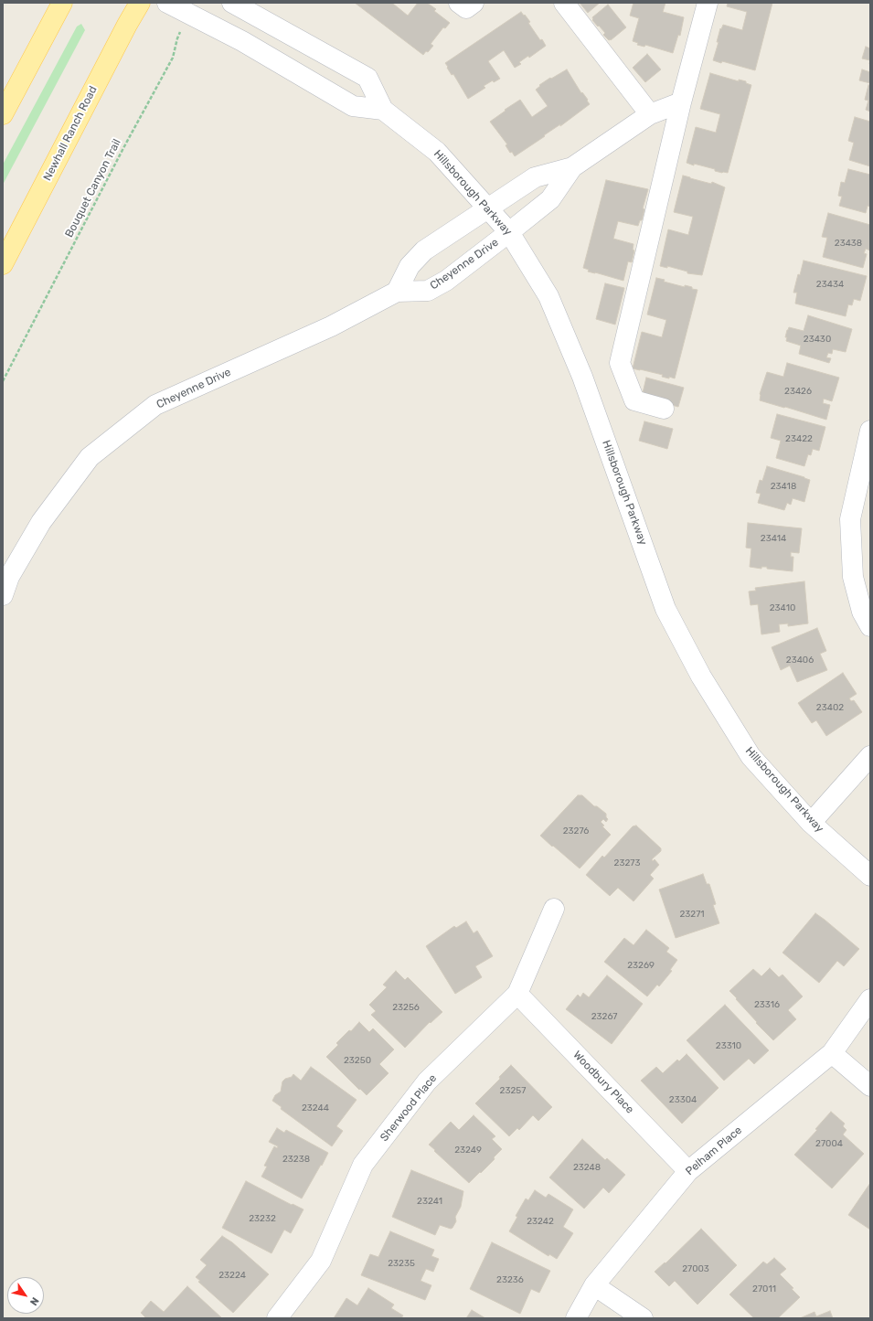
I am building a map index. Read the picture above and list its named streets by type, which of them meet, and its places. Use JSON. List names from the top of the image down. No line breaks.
{"streets":{"main road":["Newhall Ranch Road"],"street":["Hillsborough Parkway","Cheyenne Drive","Woodbury Place","Sherwood Place","Pelham Place"],"path":["Bouquet Canyon Trail"]},"crossings":[["Hillsborough Parkway","Cheyenne Drive"],["Woodbury Place","Sherwood Place"],["Woodbury Place","Pelham Place"]],"house_numbers":["23438","23434","23430","23426","23422","23418","23414","23410","23406","23402","23276","23273","23271","23269","23316","23256","23267","23310","23250","23257","23304","23244","27004","23249","23238","23248","23241","23232","23242","23235","27003","23224","23236","27011"],"north":"bottom right"}
